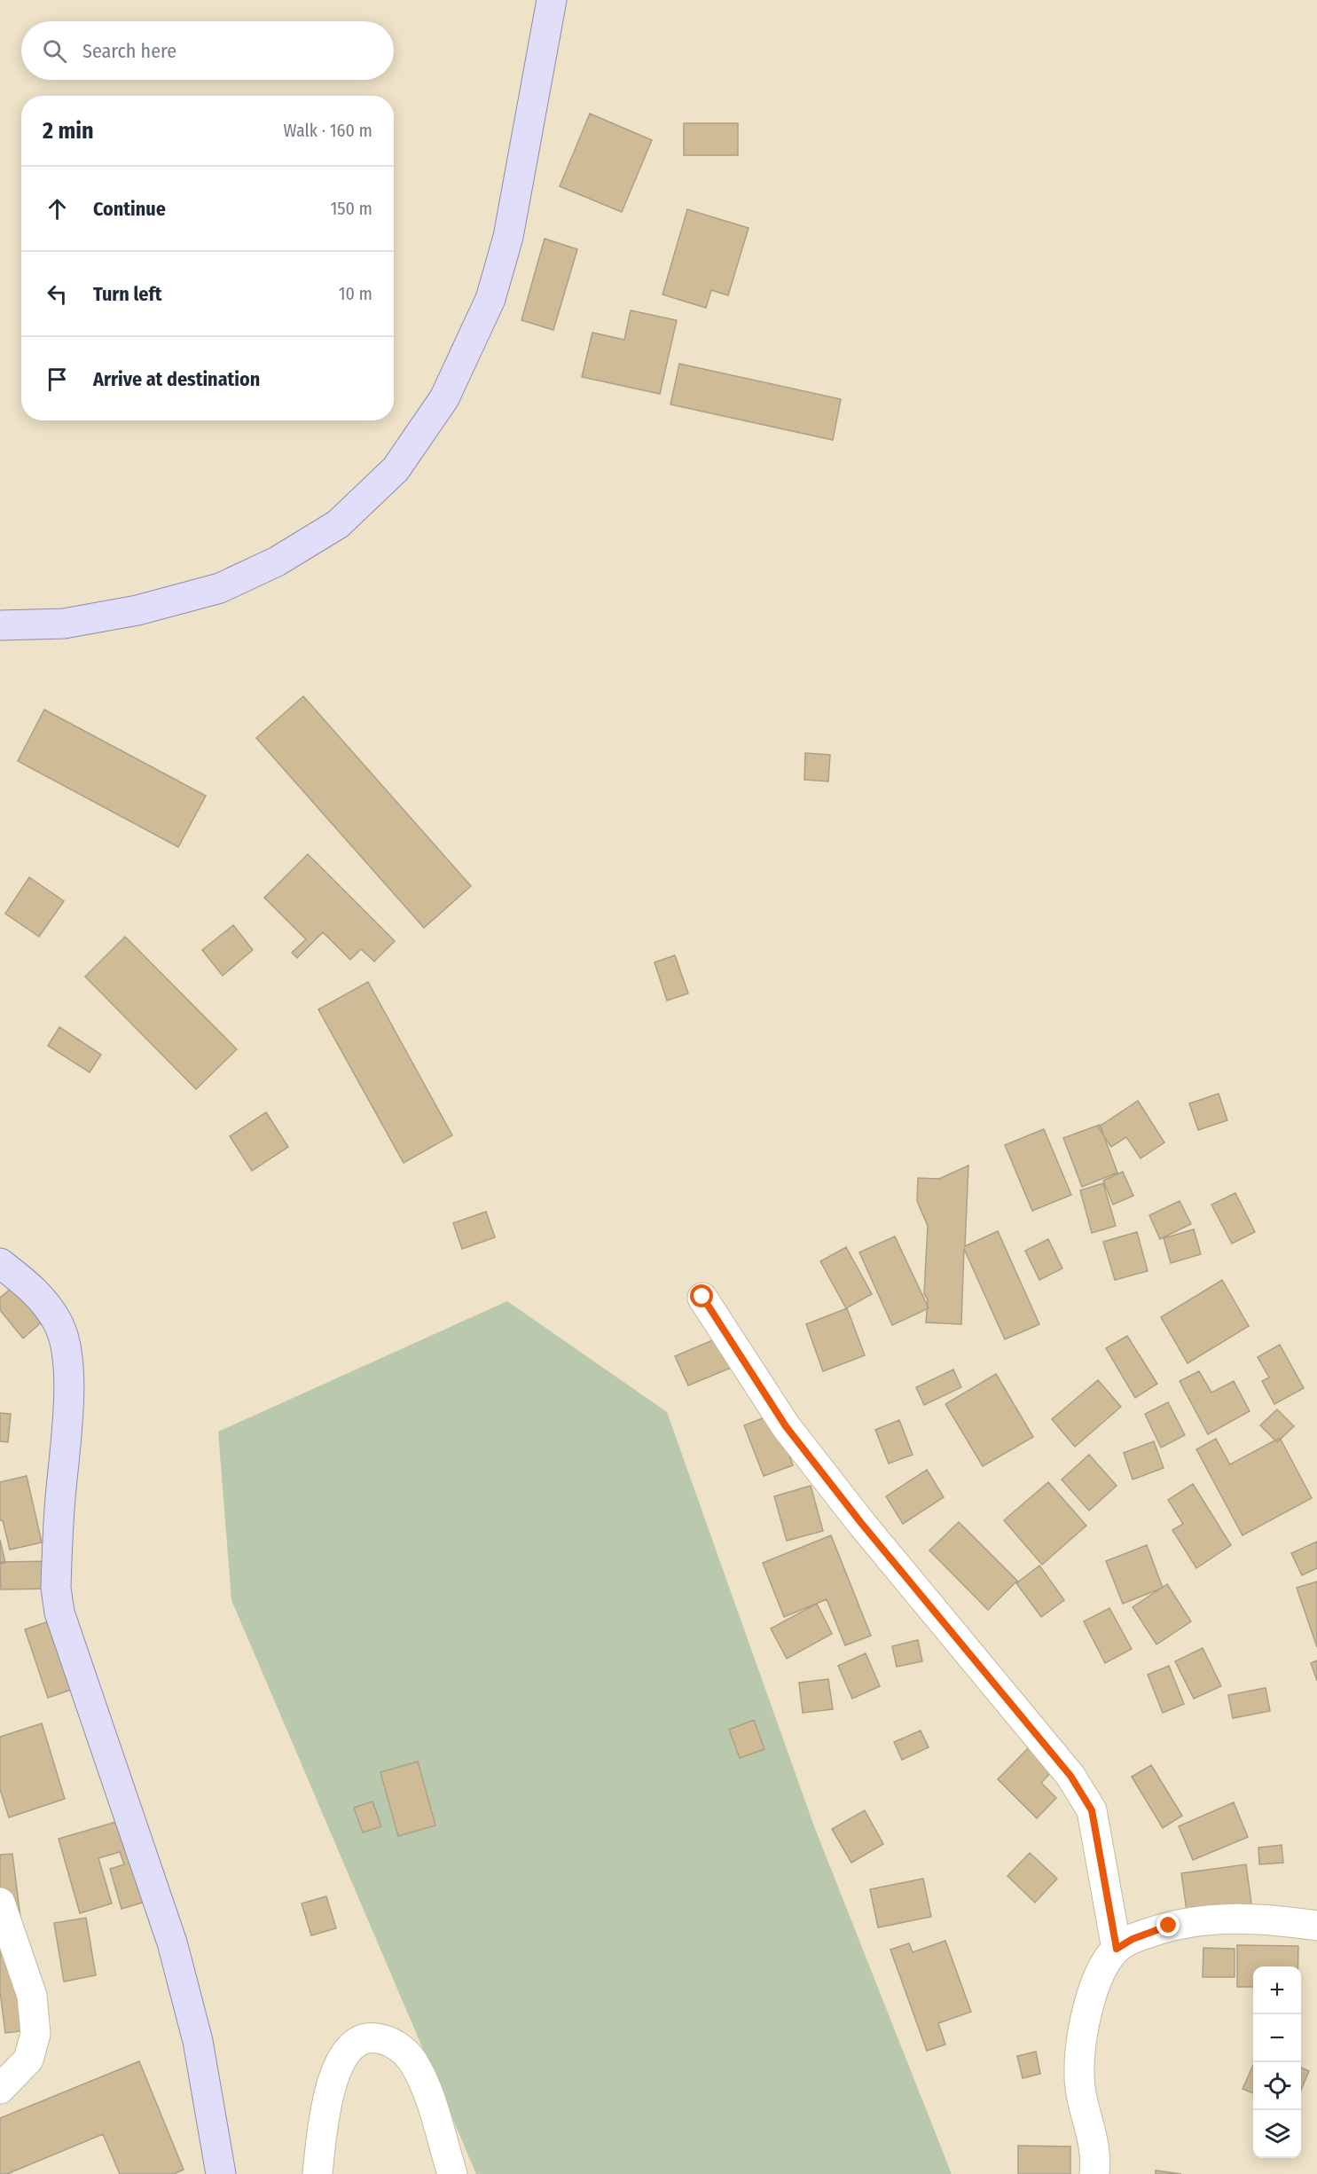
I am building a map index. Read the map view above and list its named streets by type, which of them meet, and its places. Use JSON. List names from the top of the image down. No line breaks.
{"page":{"search":"Search here","heading":["2 min","Walk · 160 m"],"list":[["Continue","150 m"],["Turn left","10 m"],"Arrive at destination"],"map_buttons":["+","−"]}}
